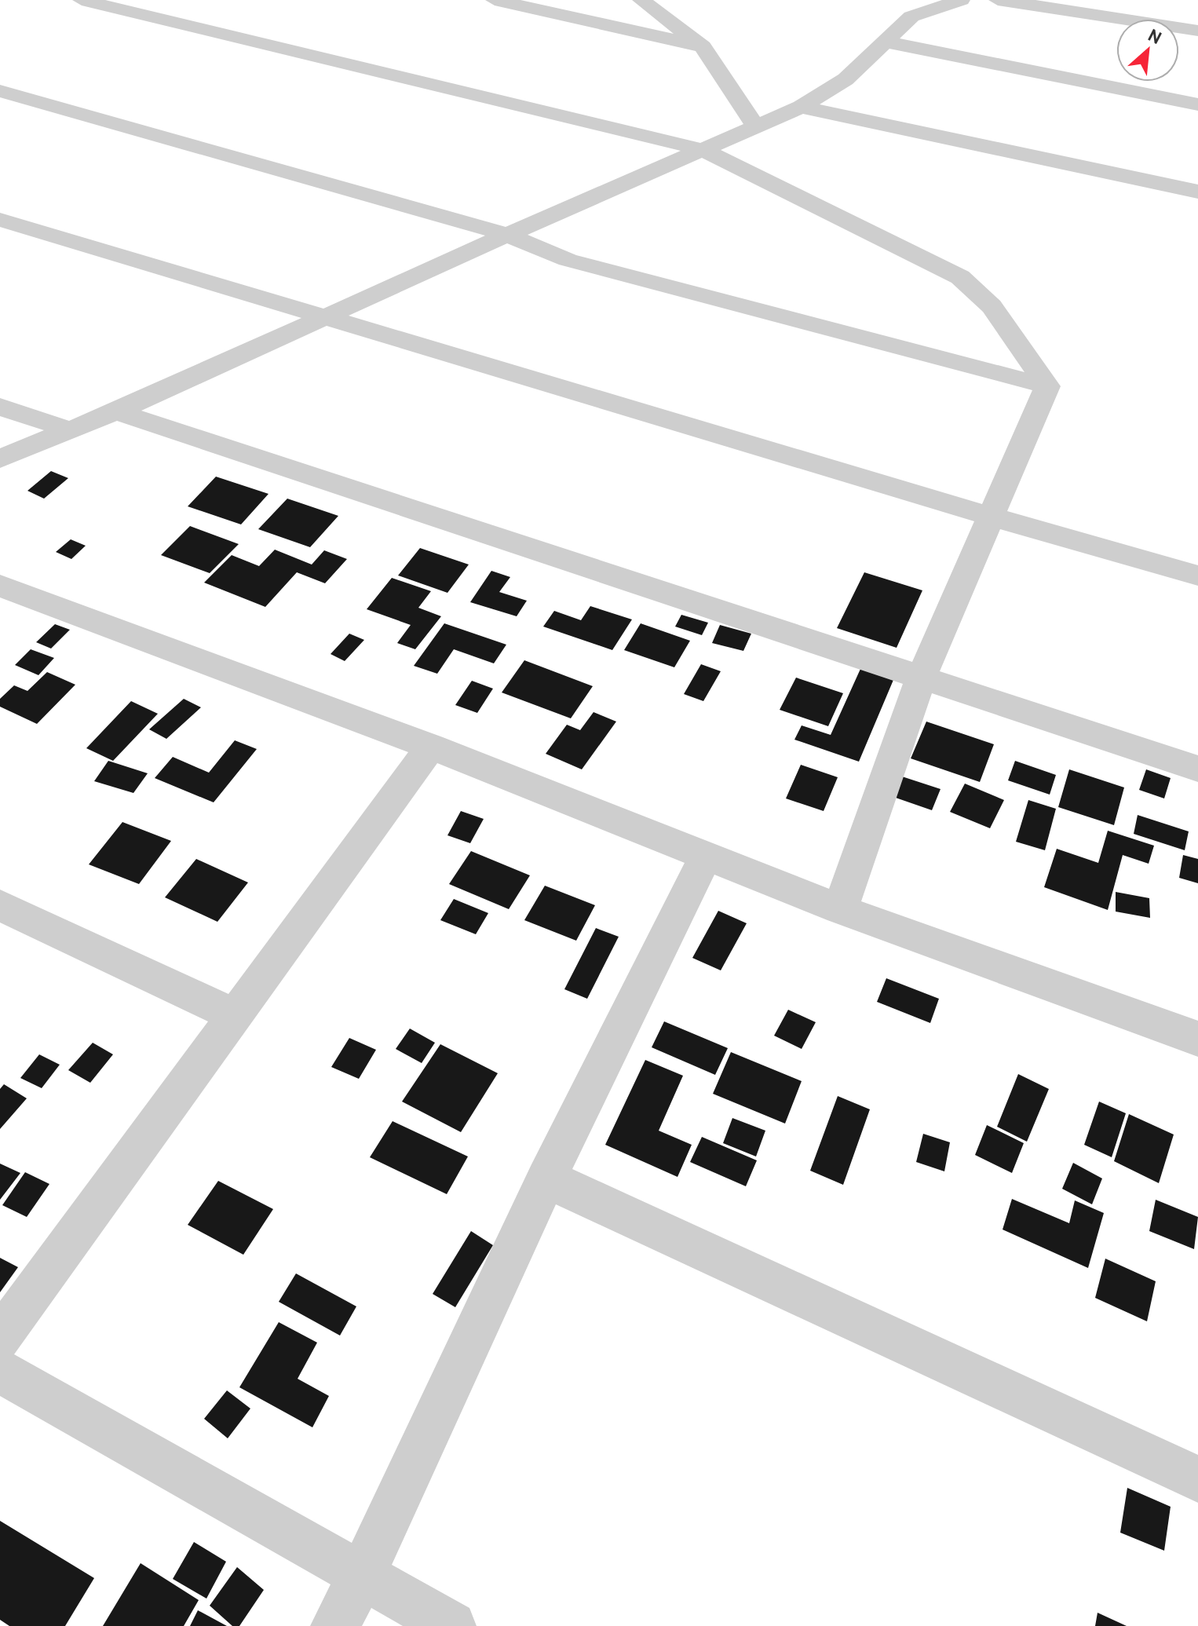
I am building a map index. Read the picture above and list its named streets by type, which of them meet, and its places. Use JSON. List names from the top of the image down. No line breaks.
{"north":"top right"}
